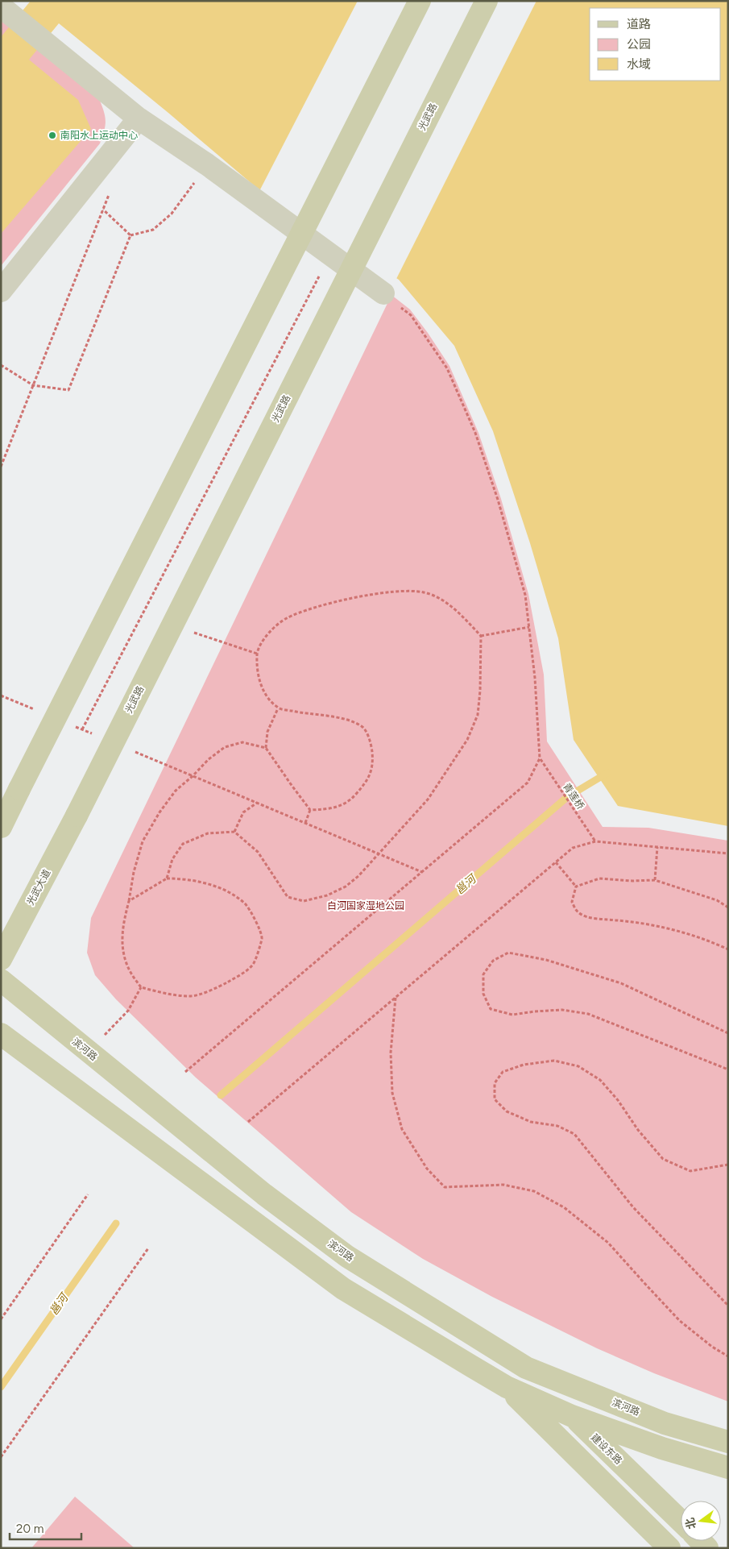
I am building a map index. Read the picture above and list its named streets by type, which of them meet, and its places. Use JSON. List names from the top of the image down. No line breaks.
{"streets":{"main road":["光武路","光武大道","滨河路","建设东路"],"path":["青莲桥"]},"crossings":[["光武路","光武大道"],["滨河路","建设东路"]],"water":["邕河"],"parks":["白河国家湿地公园"],"places":["南阳水上运动中心"],"legend":["道路","公园","水域"],"scale_bar":"20 m","north":"left"}
